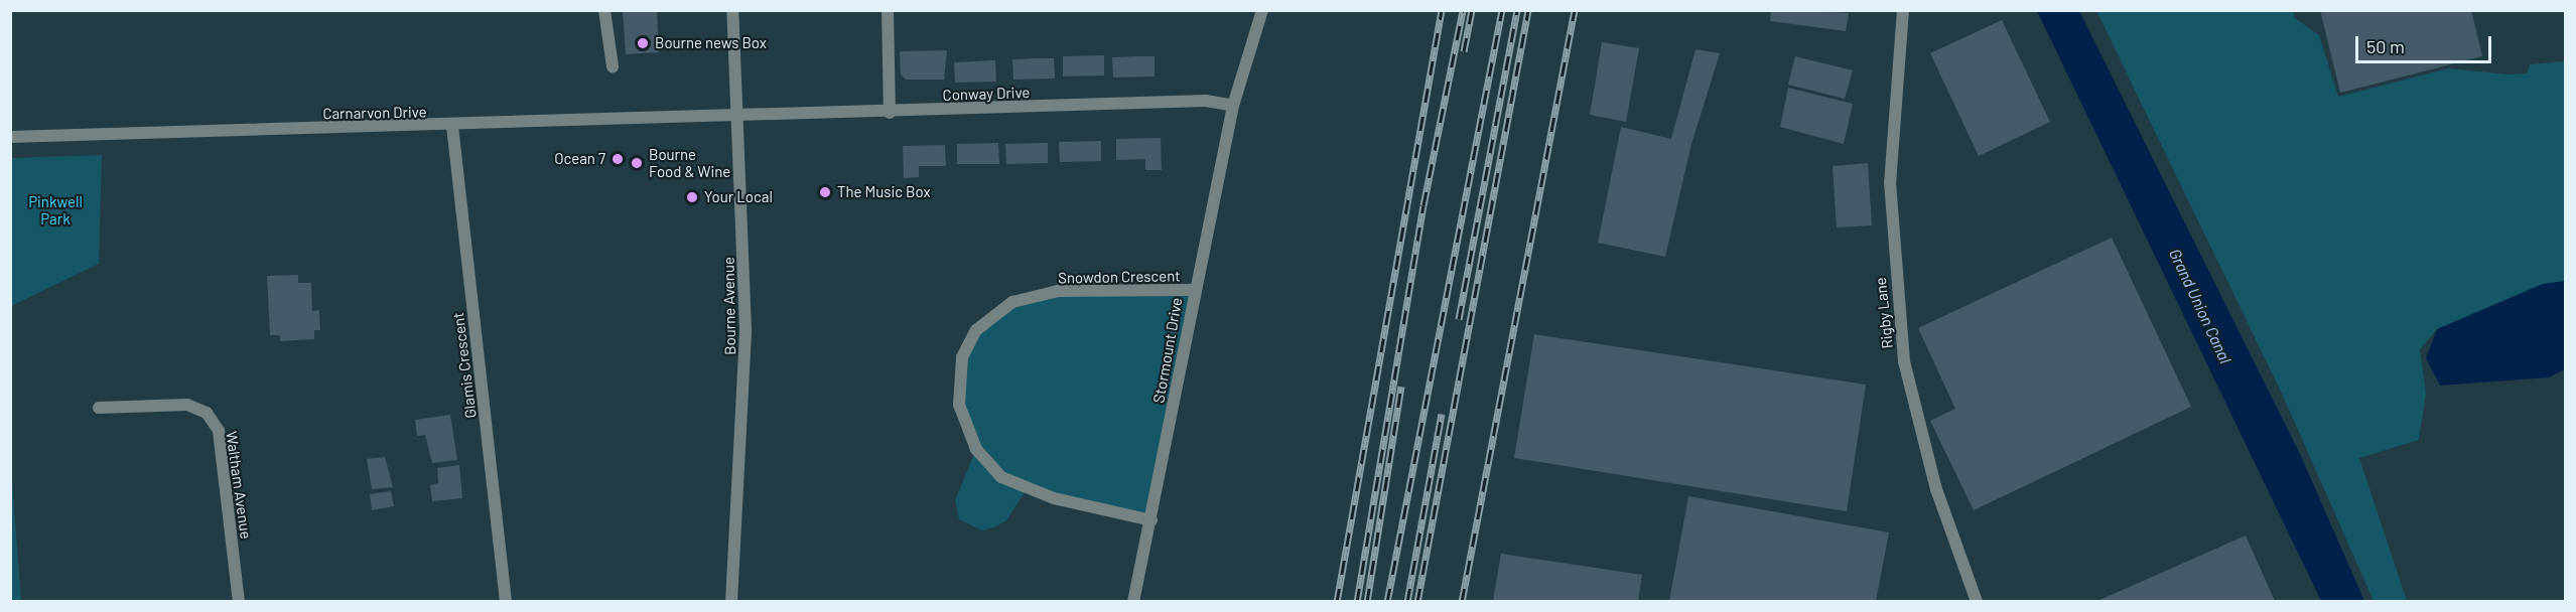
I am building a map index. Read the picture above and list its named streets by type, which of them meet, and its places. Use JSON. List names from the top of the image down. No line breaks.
{"streets":{"street":["Conway Drive","Carnarvon Drive","Snowdon Crescent","Bourne Avenue","Rigby Lane","Stormount Drive","Glamis Crescent","Waltham Avenue"]},"crossings":[["Conway Drive","Carnarvon Drive"],["Conway Drive","Bourne Avenue"],["Conway Drive","Stormount Drive"],["Carnarvon Drive","Bourne Avenue"],["Carnarvon Drive","Glamis Crescent"],["Snowdon Crescent","Stormount Drive"]],"water":["Grand Union Canal"],"parks":["Pinkwell Park"],"places":["Bourne news Box","Ocean 7","Bourne Food & Wine","The Music Box","Your Local"],"scale_bar":"50 m"}
